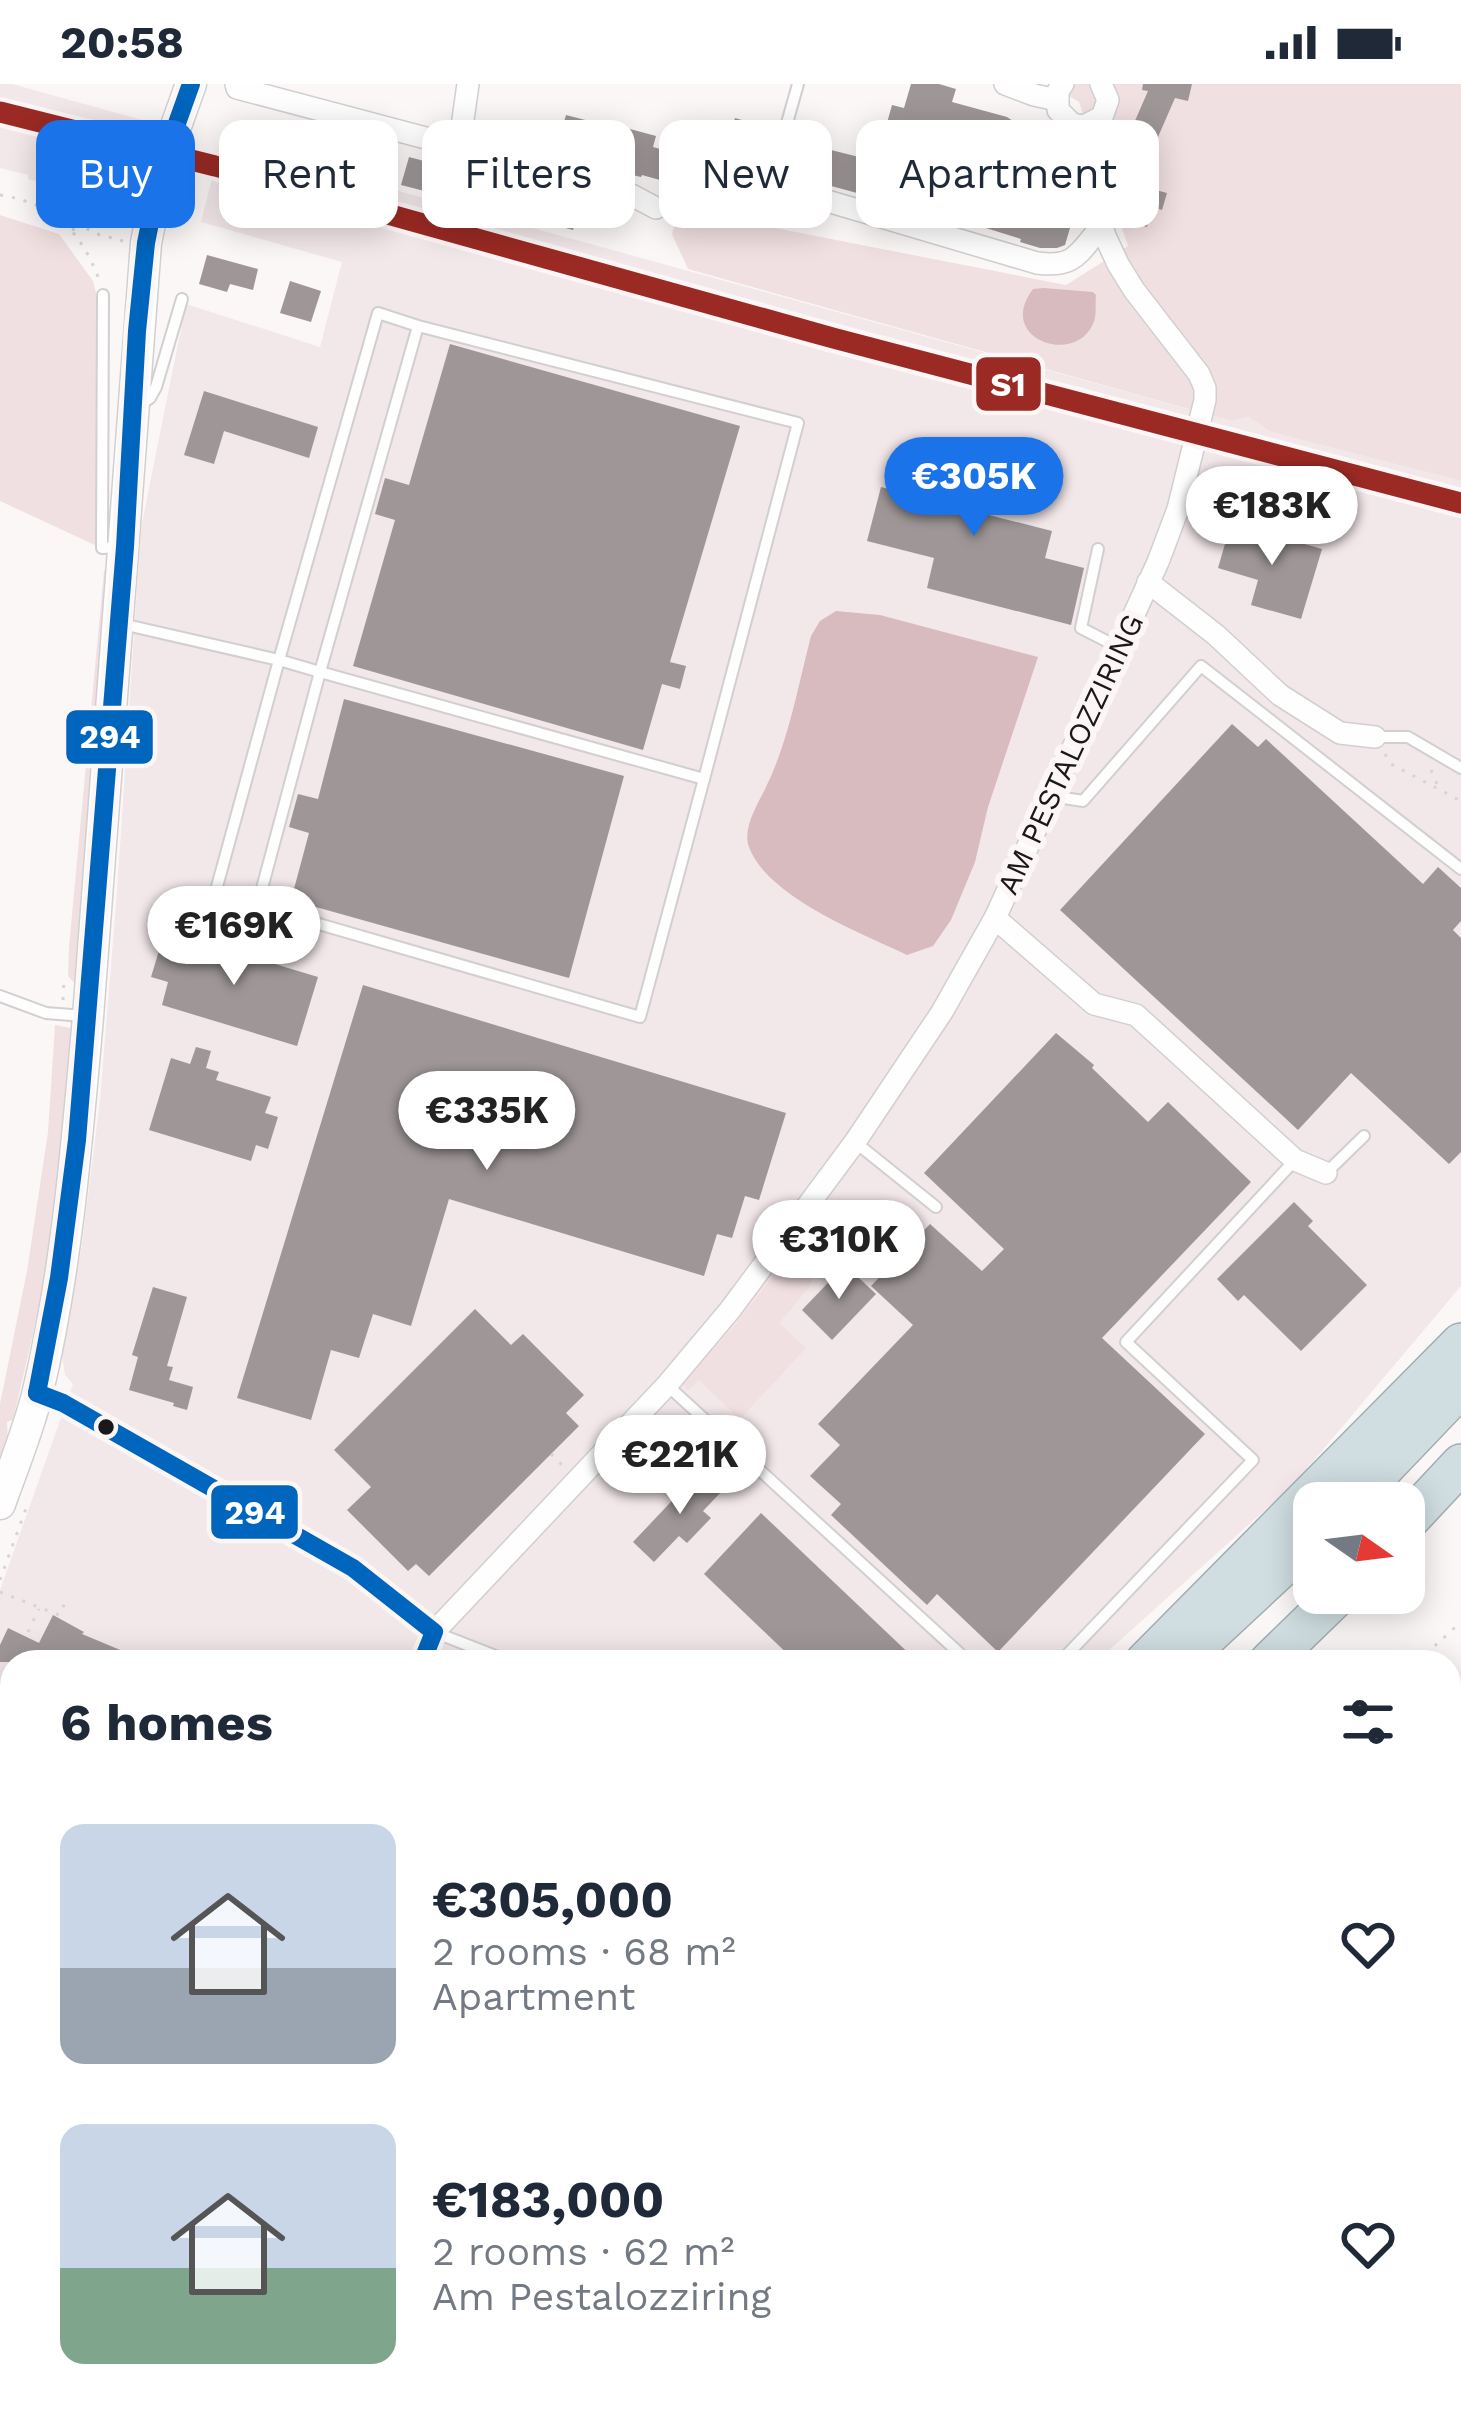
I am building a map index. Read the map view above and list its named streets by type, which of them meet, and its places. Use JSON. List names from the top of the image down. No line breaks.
{"streets":{"street":["AM PESTALOZZIRING"]},"lines":["transit line 294","transit line S1"],"north":"right","page":{"status":"20:58","chip":["Buy","Rent","Filters","New","Apartment"],"price":["€305K","€183K","€169K","€335K","€310K","€221K"],"heading":"6 homes","list":[{"name":"€305,000","note":"2 rooms · 68 m² · Apartment"},{"name":"€183,000","note":"2 rooms · 62 m² · Am Pestalozziring"}]}}
